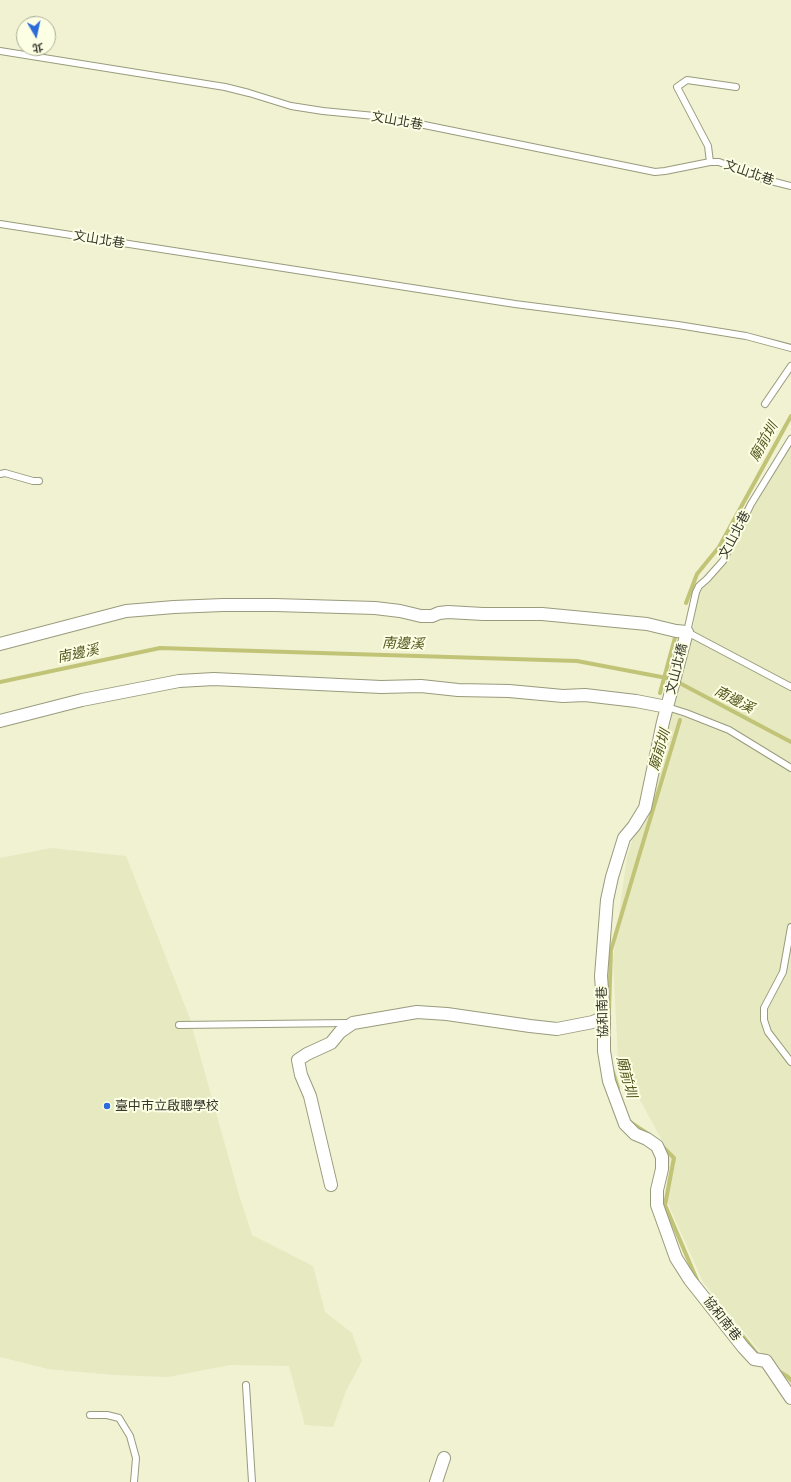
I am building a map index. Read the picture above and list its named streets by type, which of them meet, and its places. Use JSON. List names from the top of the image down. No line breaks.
{"streets":{"street":["文山北橋","協和南巷"],"lane":["文山北巷"]},"crossings":[["文山北巷","文山北橋"],["文山北橋","協和南巷"]],"water":["廟前圳","南邊溪"],"places":["臺中市立啟聰學校"],"north":"bottom"}
